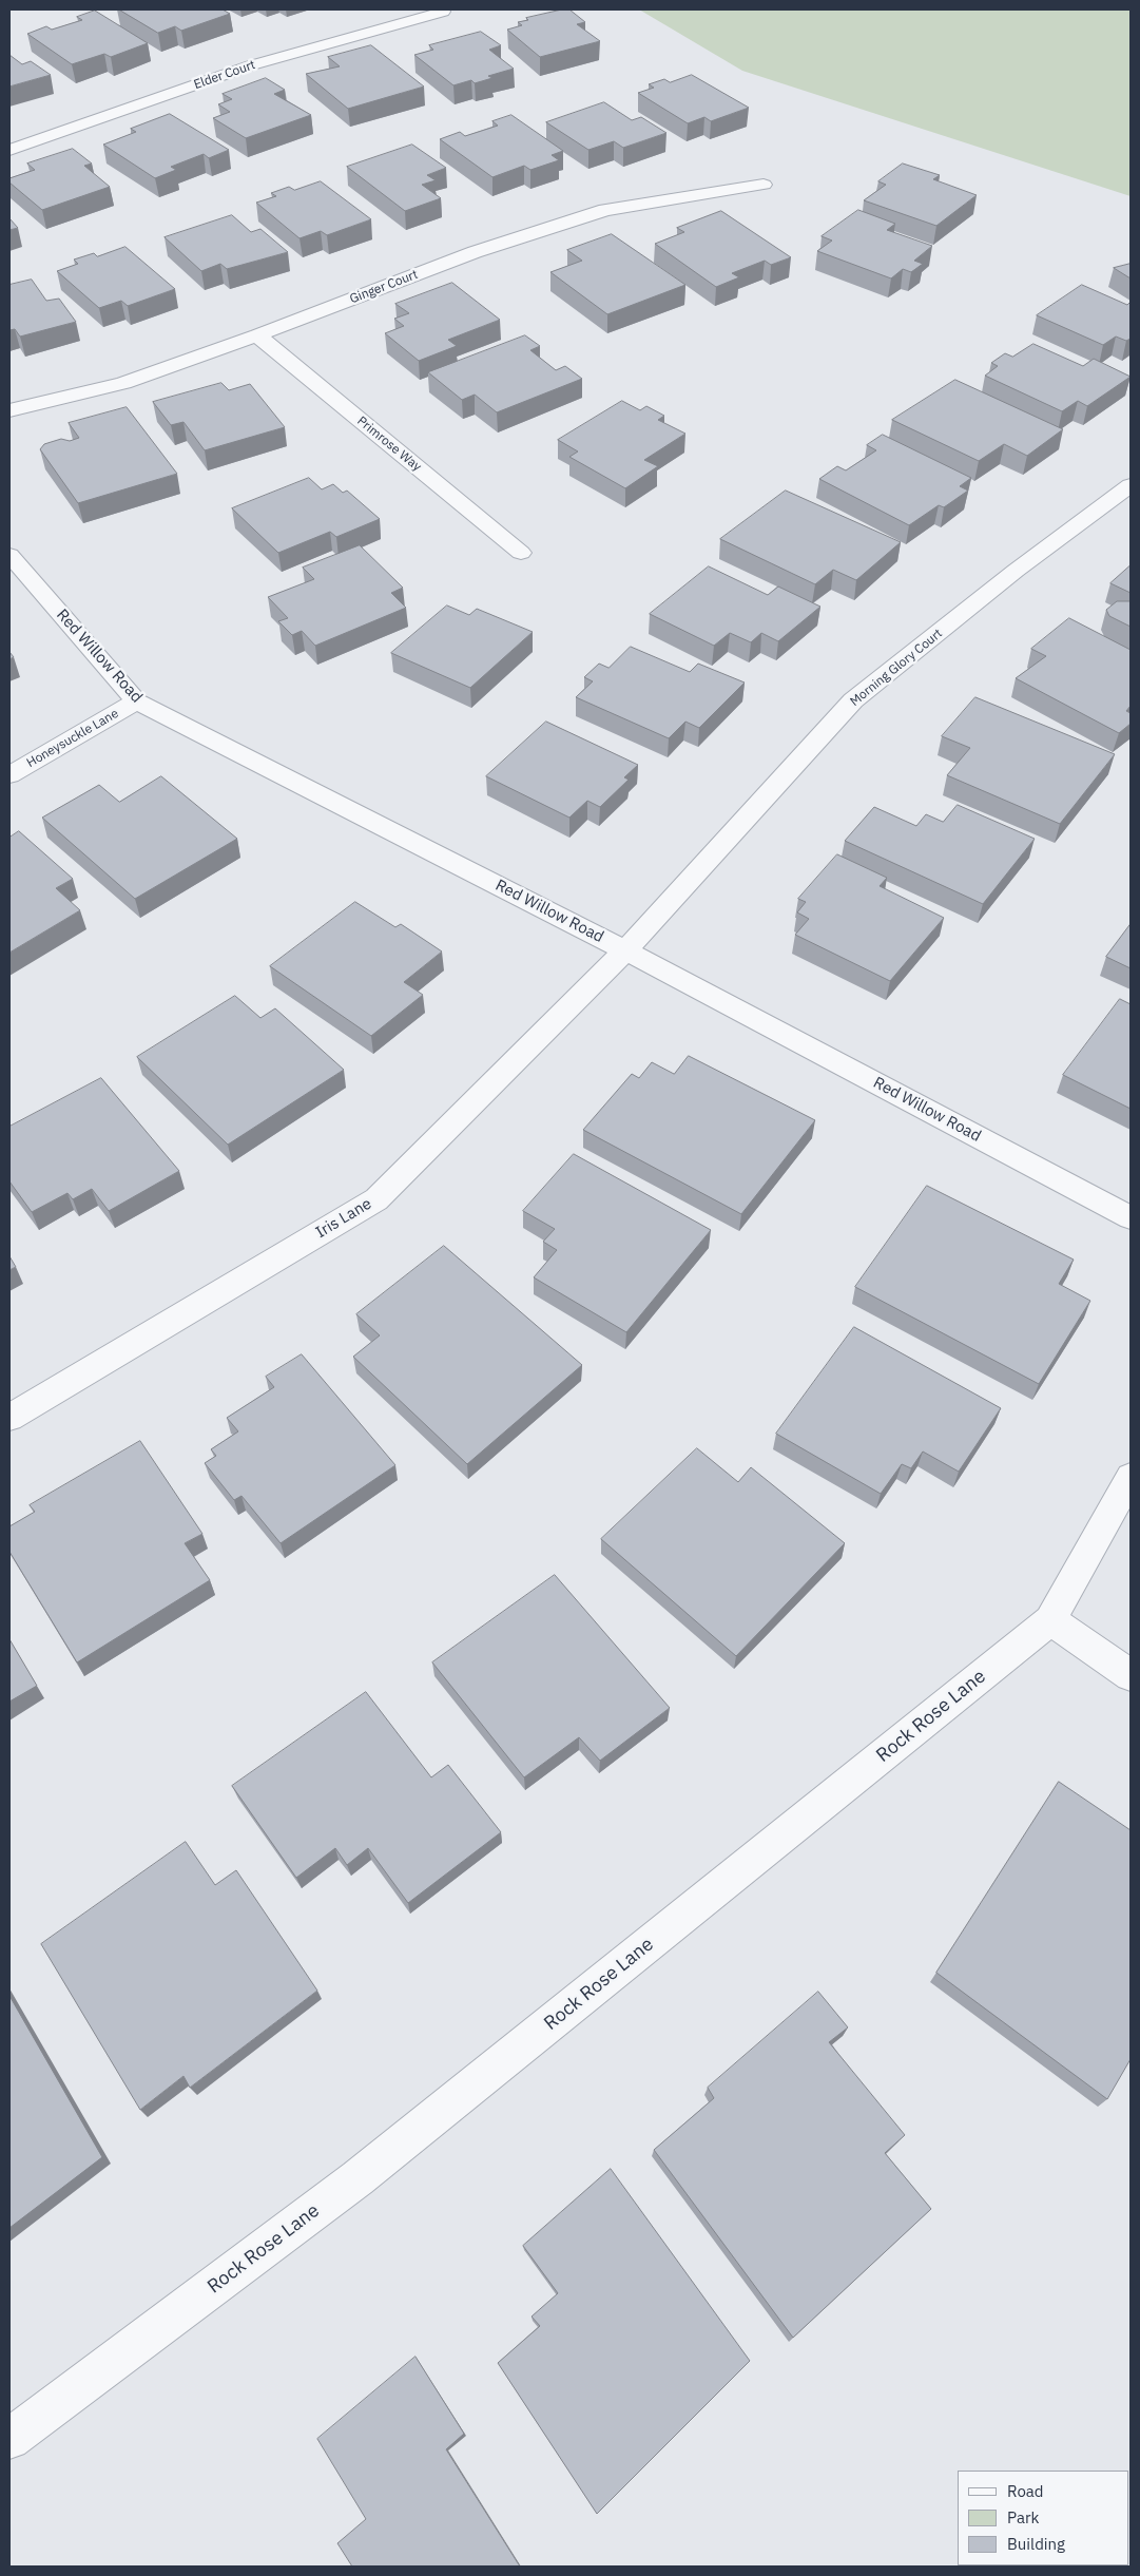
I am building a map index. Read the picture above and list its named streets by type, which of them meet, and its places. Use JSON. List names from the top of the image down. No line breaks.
{"streets":{"street":["Elder Court","Ginger Court","Primrose Way","Red Willow Road","Morning Glory Court","Honeysuckle Lane","Iris Lane","Rock Rose Lane"]},"crossings":[["Ginger Court","Primrose Way"],["Red Willow Road","Morning Glory Court"],["Red Willow Road","Honeysuckle Lane"],["Red Willow Road","Iris Lane"],["Morning Glory Court","Iris Lane"]],"legend":["Road","Park","Building"]}
